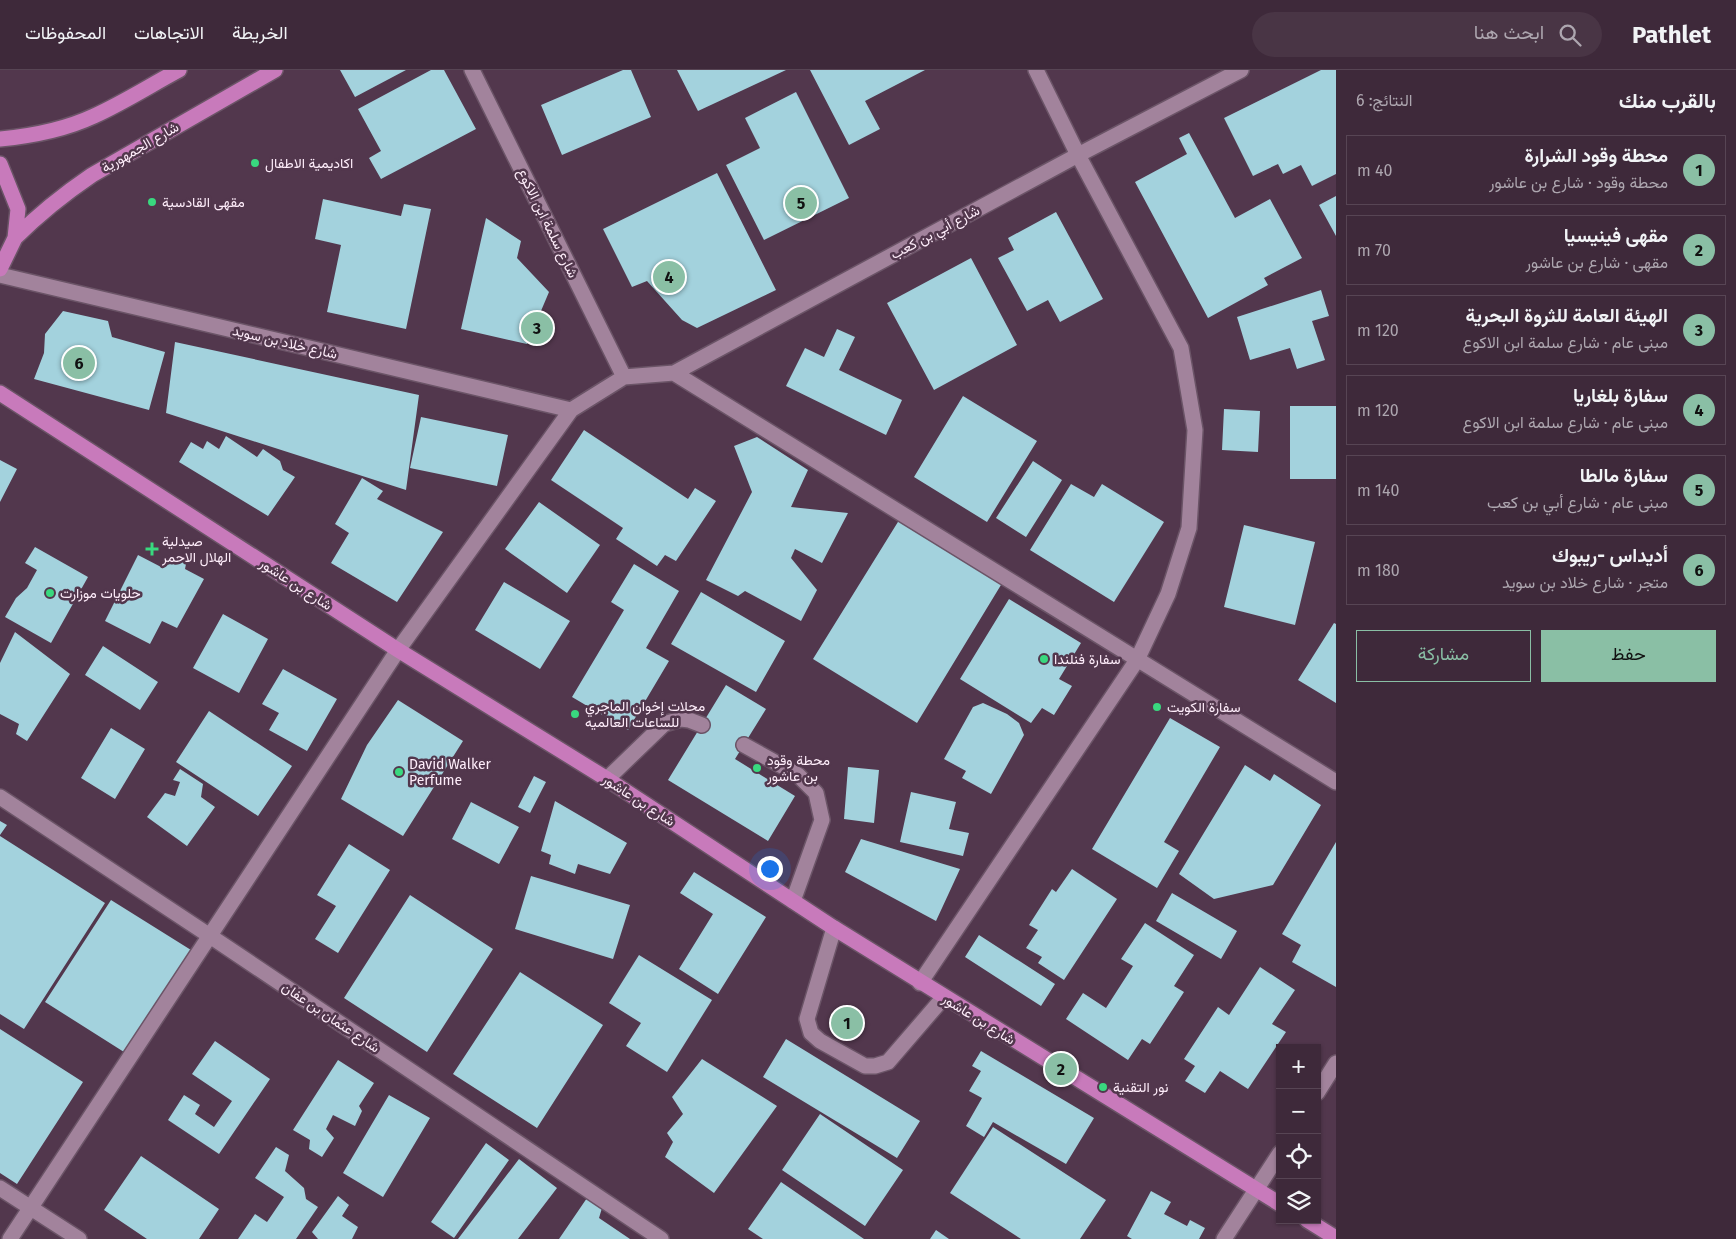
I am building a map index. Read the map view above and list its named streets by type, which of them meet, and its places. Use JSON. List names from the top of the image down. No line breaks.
{"streets":{"main road":["شارع الجمهورية","شارع بن عاشور"],"street":["شارع سلمة ابن الاكوع","شارع أبي بن كعب","شارع خلاد بن سويد","شارع عثمان بن عفان"]},"crossings":[["شارع سلمة ابن الاكوع","شارع أبي بن كعب"]],"places":{"other":["اكاديمية الاطفال","مقهى القادسية","حلويات موزارت","سفارة فنلندا","سفارة الكويت","محلات إخوان الماجري للساعات العالميه","محطة وقود بن عاشور","David Walker Perfume","نور التقنية"],"health":["صيدلية الهلال الاحمر"]},"page":{"header":"Pathlet","search":"ابحث هنا","nav":["الخريطة","الاتجاهات","المحفوظات"],"heading":["بالقرب منك","النتائج: 6"],"list":[{"mark":"1","name":"محطة وقود الشرارة","note":"محطة وقود · شارع بن عاشور","value":"40 m"},{"mark":"2","name":"مقهى فينيسيا","note":"مقهى · شارع بن عاشور","value":"70 m"},{"mark":"3","name":"الهيئة العامة للثروة البحرية","note":"مبنى عام · شارع سلمة ابن الاكوع","value":"120 m"},{"mark":"4","name":"سفارة بلغاريا","note":"مبنى عام · شارع سلمة ابن الاكوع","value":"120 m"},{"mark":"5","name":"سفارة مالطا","note":"مبنى عام · شارع أبي بن كعب","value":"140 m"},{"mark":"6","name":"أديداس -ريبوك","note":"متجر · شارع خلاد بن سويد","value":"180 m"}],"pins":["5","4","3","6","1","2"],"buttons":["حفظ","مشاركة"],"map_buttons":["+","−"]}}
